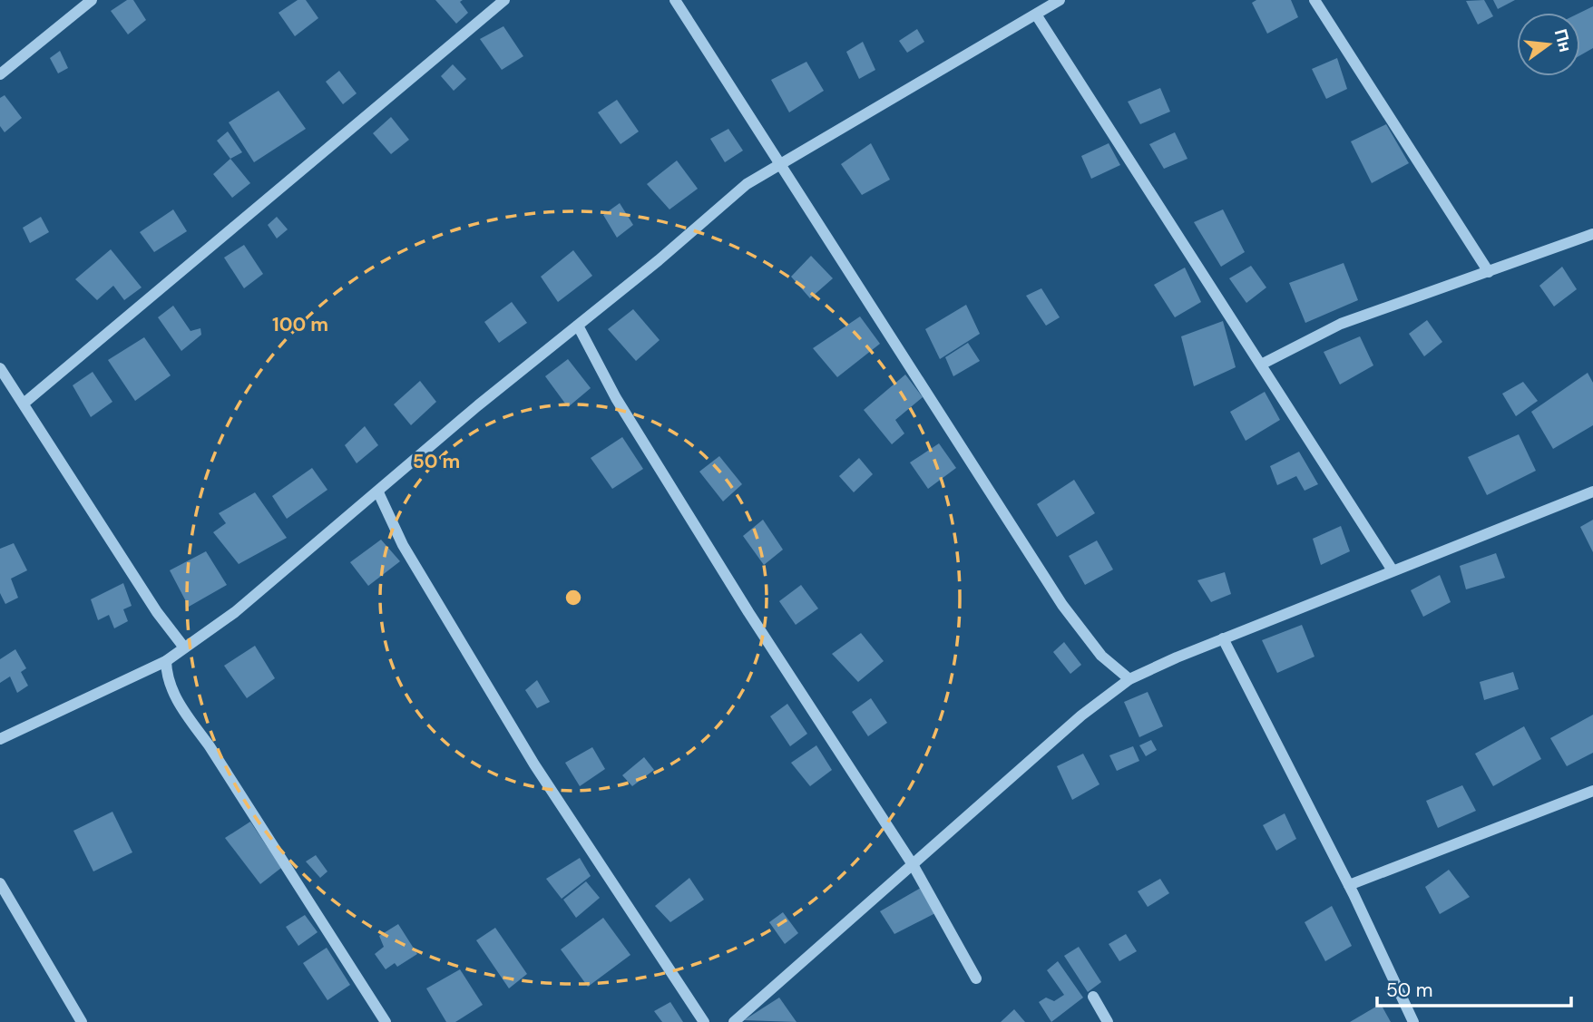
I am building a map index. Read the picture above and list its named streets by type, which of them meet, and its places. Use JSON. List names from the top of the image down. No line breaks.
{"scale_bar":"50 m","north":"right","rings":["100 m","50 m"]}
